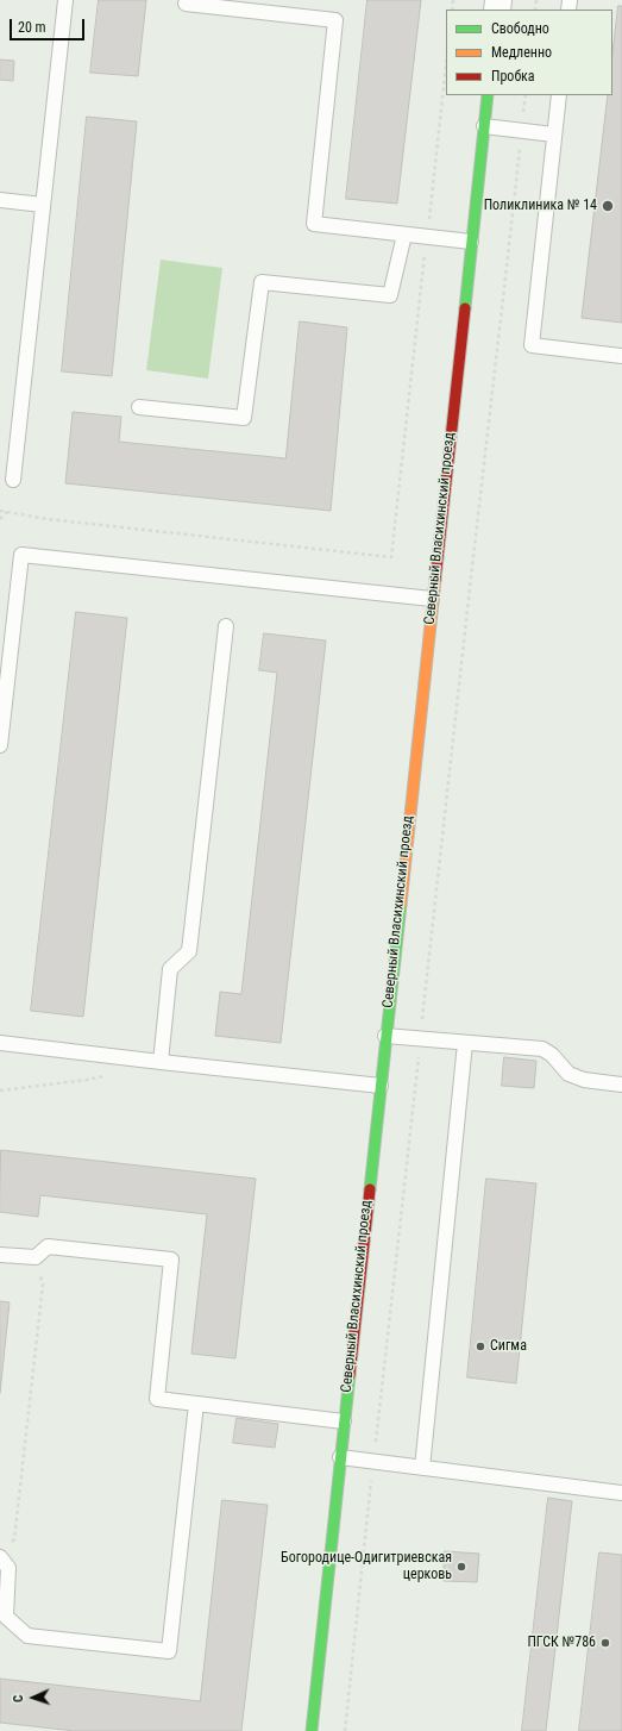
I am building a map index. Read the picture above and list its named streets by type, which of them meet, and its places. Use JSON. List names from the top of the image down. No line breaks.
{"streets":{"street":["Северный Власихинский проезд"]},"places":["Поликлиника № 14","Сигма","Богородице-Одигитриевская церковь","ПГСК №786"],"legend":["Свободно","Медленно","Пробка"],"scale_bar":"20 m","north":"left"}
